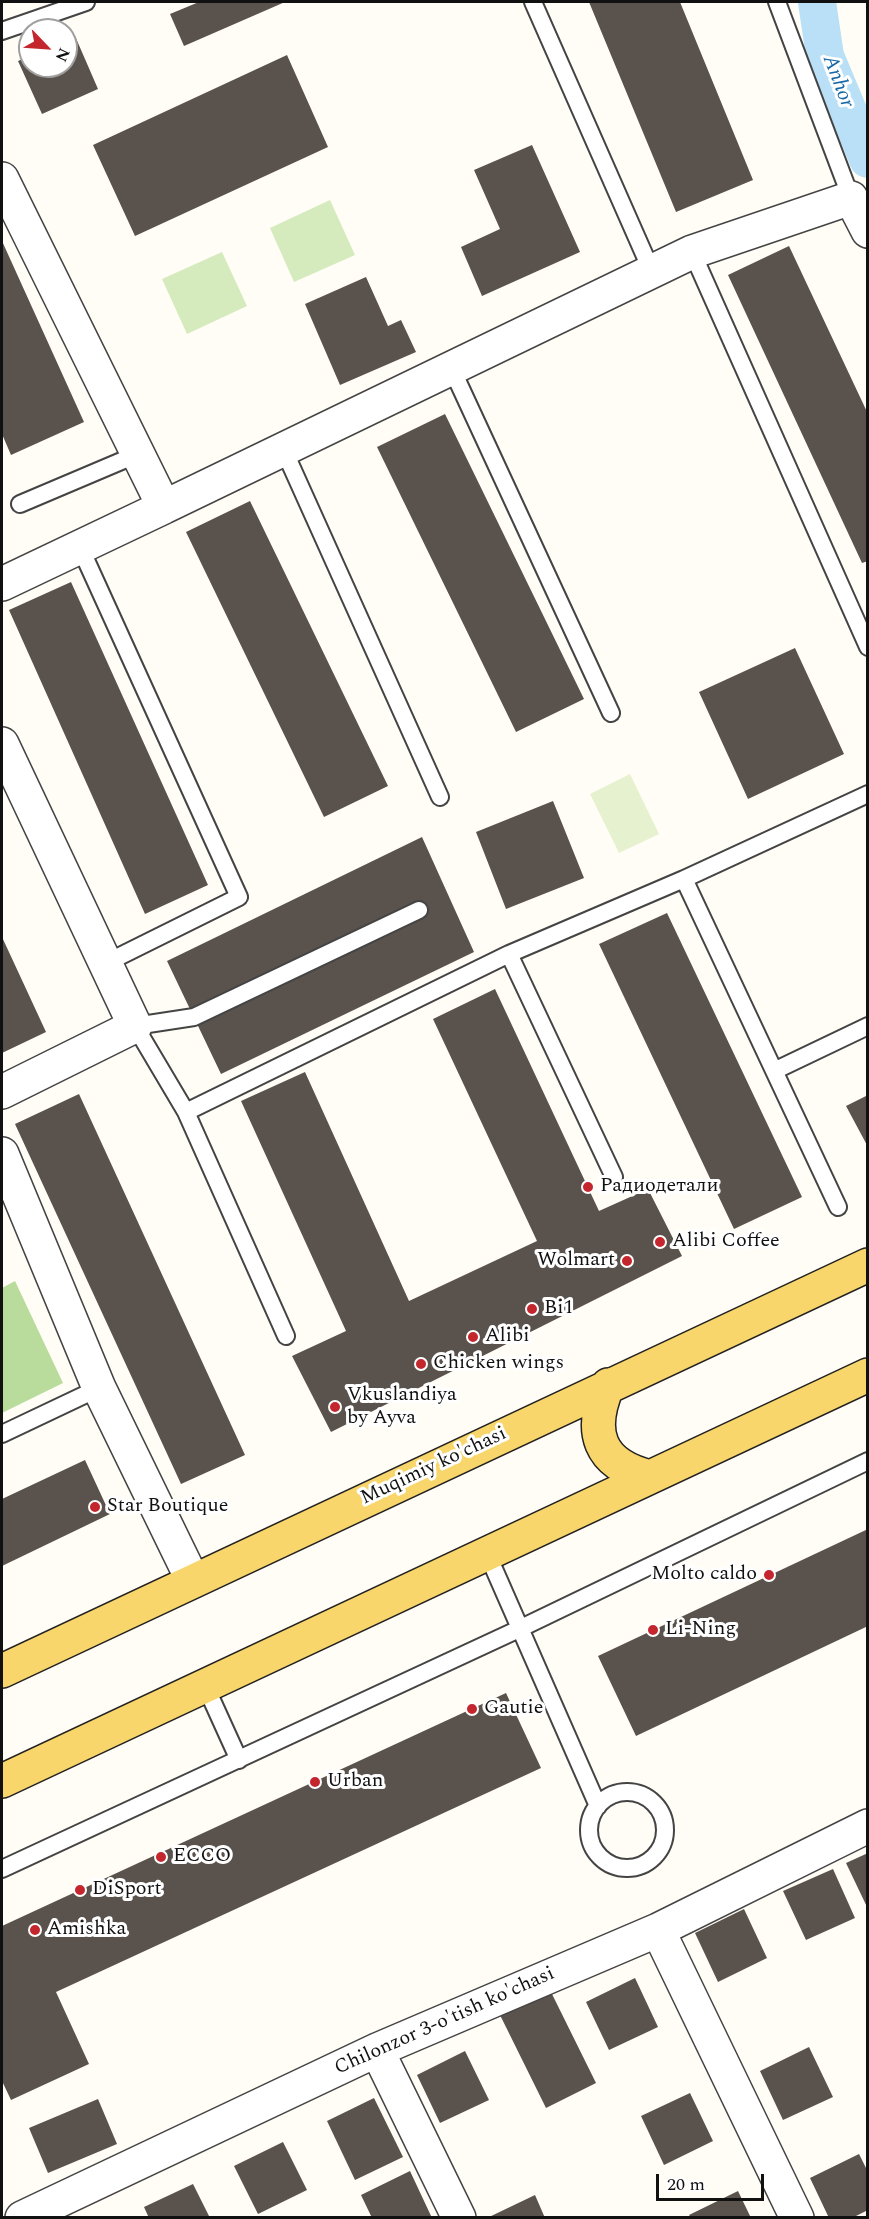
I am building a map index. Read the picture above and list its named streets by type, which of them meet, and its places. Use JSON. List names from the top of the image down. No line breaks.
{"streets":{"main road":["Muqimiy ko'chasi"],"street":["Chilonzor 3-o'tish ko'chasi"]},"water":["Anhor"],"places":["Радиодетали","Alibi Coffee","Wolmart","Bi1","Alibi","Chicken wings","Vkuslandiya by Ayva","Star Boutique","Molto caldo","Li-Ning","Gautie","Urban","ECCO","DiSport","Amishka"],"scale_bar":"20 m","north":"bottom right"}
